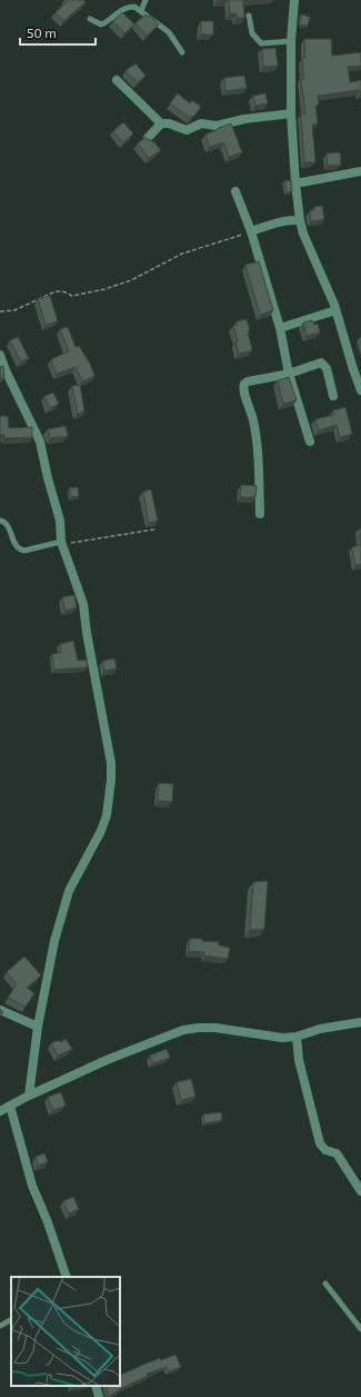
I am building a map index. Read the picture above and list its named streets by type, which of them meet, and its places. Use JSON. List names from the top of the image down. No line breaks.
{"scale_bar":"50 m"}
